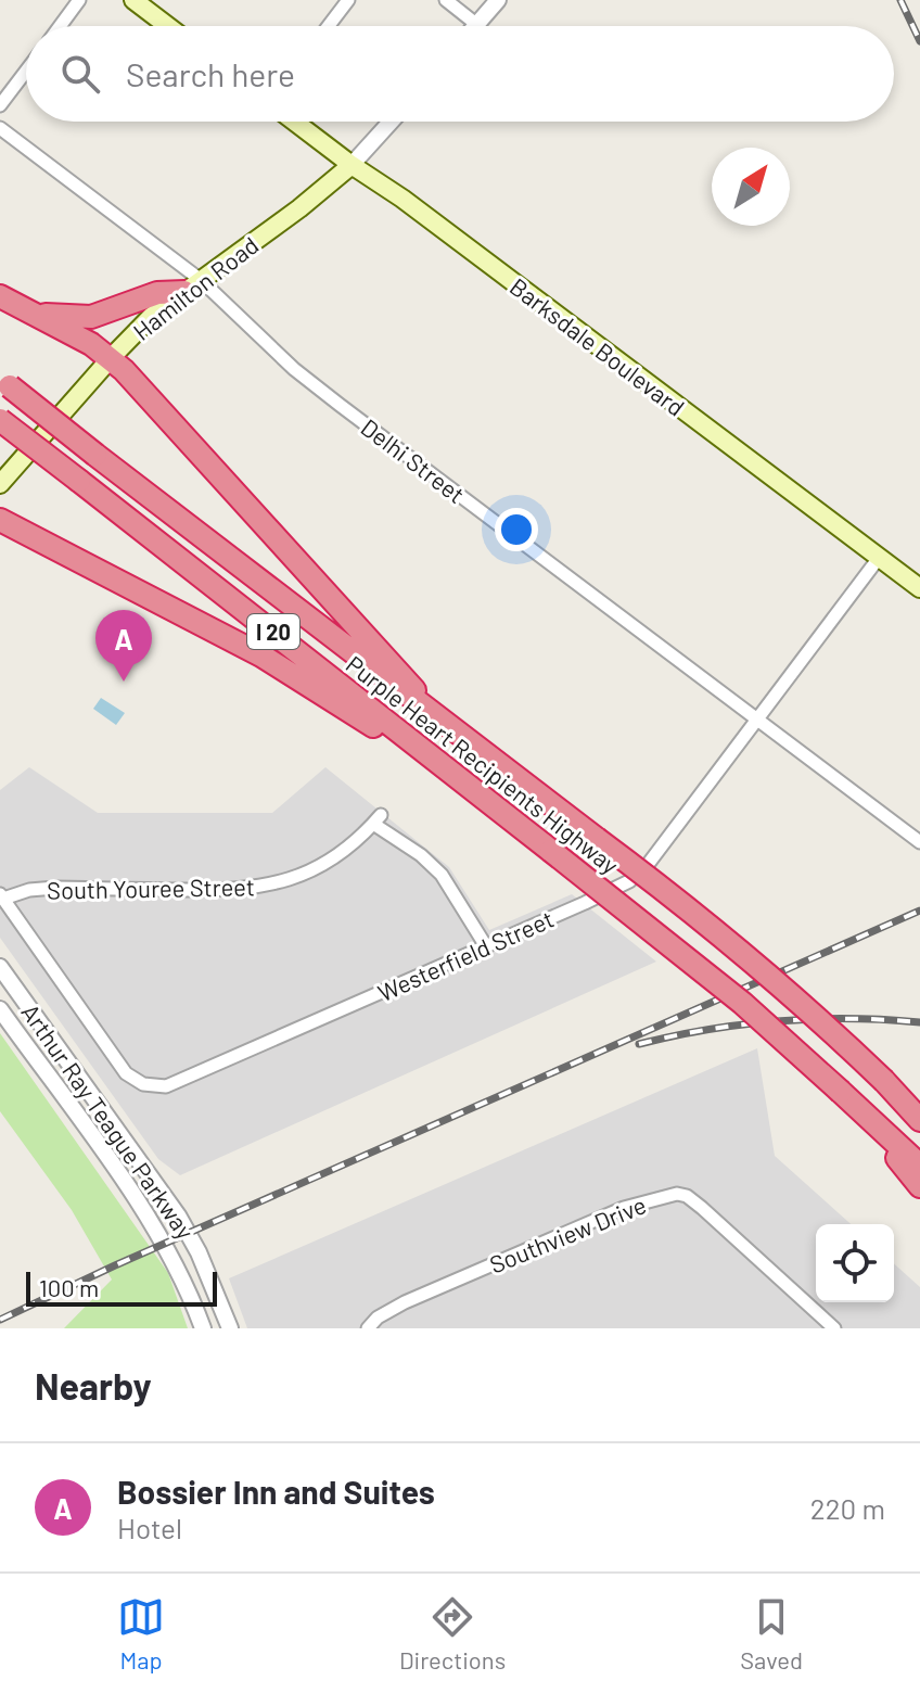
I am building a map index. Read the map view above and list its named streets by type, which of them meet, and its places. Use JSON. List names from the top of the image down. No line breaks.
{"streets":{"highway":["I 20","Purple Heart Recipients Highway"],"main road":["Hamilton Road","Barksdale Boulevard"],"street":["Delhi Street","South Youree Street","Westerfield Street","Arthur Ray Teague Parkway","Southview Drive"]},"crossings":[["Hamilton Road","Barksdale Boulevard"],["Hamilton Road","Delhi Street"],["Barksdale Boulevard","Westerfield Street"],["Delhi Street","Westerfield Street"],["South Youree Street","Westerfield Street"]],"scale_bar":"100 m","north":"top right","page":{"search":"Search here","pins":"A","scale":"100 m","heading":"Nearby","list":[{"mark":"A","name":"Bossier Inn and Suites","note":"Hotel","value":"220 m"}],"nav":["Map","Directions","Saved"]}}
